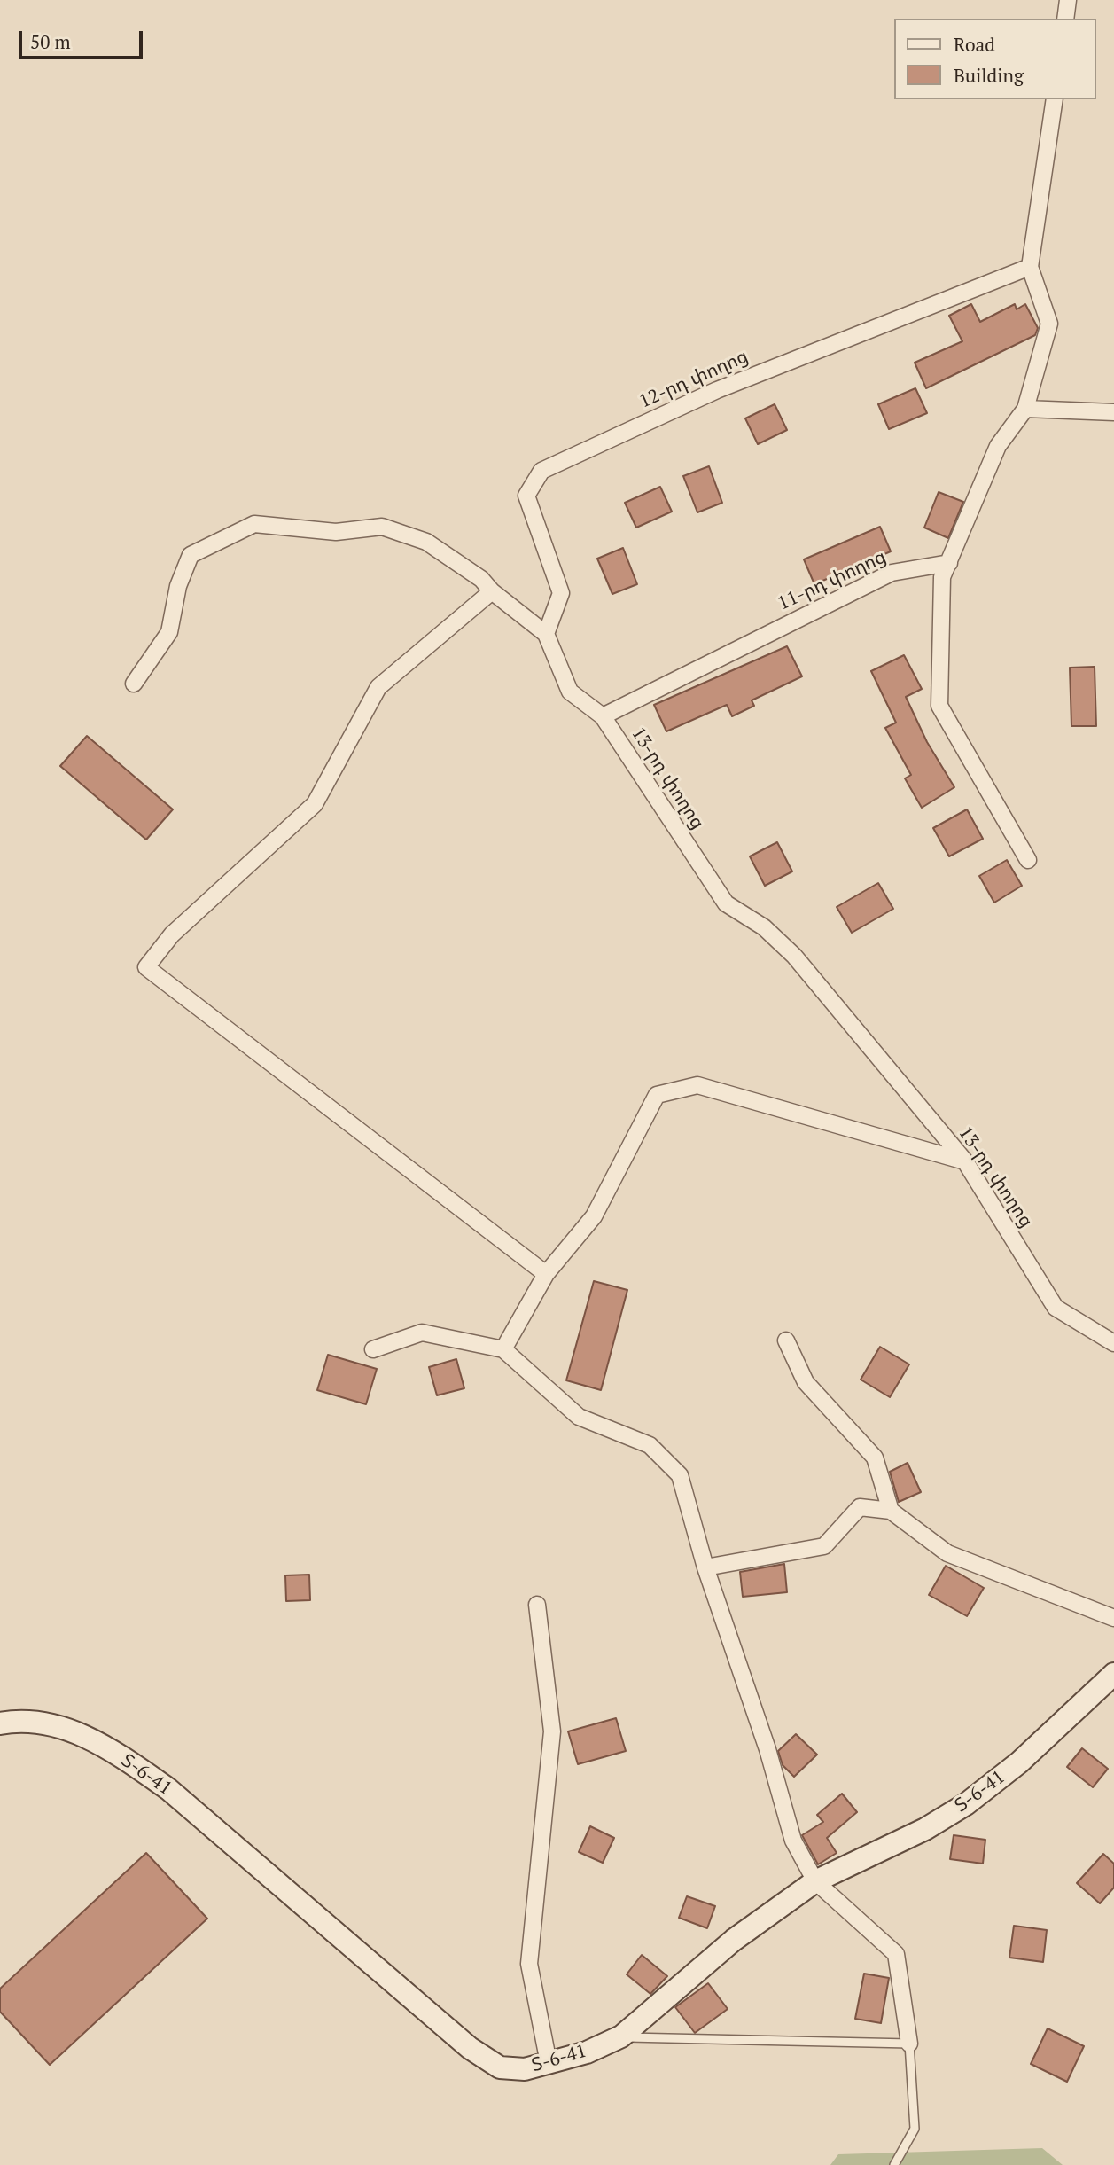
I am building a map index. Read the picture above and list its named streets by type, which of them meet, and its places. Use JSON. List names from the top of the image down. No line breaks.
{"streets":{"main road":["Տ-6-41"],"street":["12-րդ փողոց","11-րդ փողոց","13-րդ փողոց"]},"crossings":[["12-րդ փողոց","13-րդ փողոց"],["11-րդ փողոց","13-րդ փողոց"]],"legend":["Road","Building"],"scale_bar":"50 m"}
